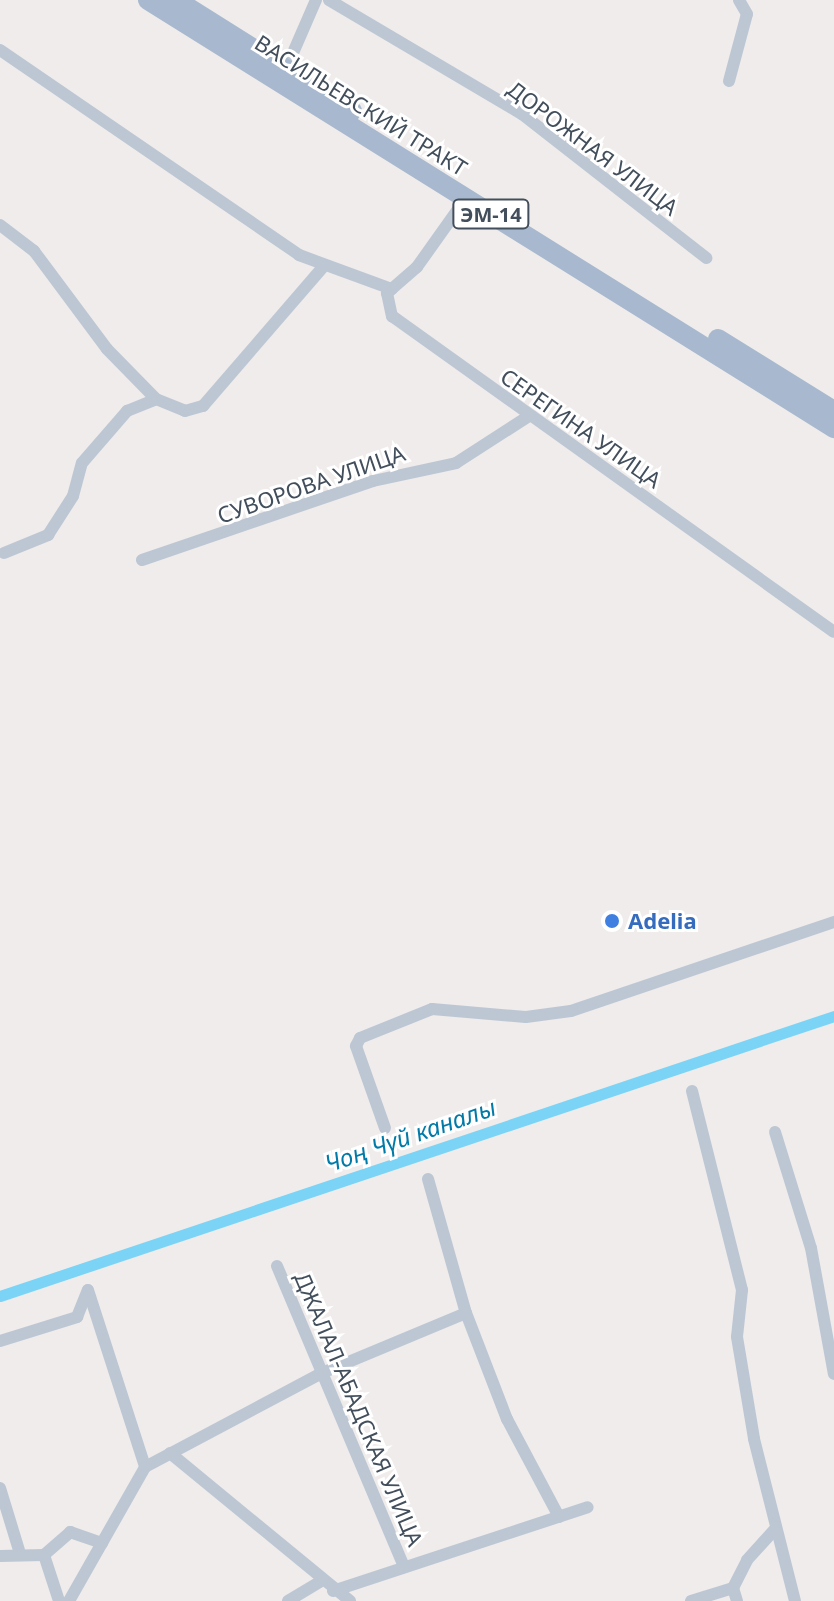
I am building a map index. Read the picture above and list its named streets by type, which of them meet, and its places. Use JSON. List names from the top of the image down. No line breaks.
{"streets":{"main road":["ВАСИЛЬЕВСКИЙ ТРАКТ","ЭМ-14"],"street":["ДОРОЖНАЯ УЛИЦА","СЕРЕГИНА УЛИЦА","СУВОРОВА УЛИЦА","ДЖАЛАЛ-АБАДСКАЯ УЛИЦА"]},"crossings":[["СЕРЕГИНА УЛИЦА","СУВОРОВА УЛИЦА"]],"water":["Чоң Чүй каналы"],"places":["Adelia"]}
